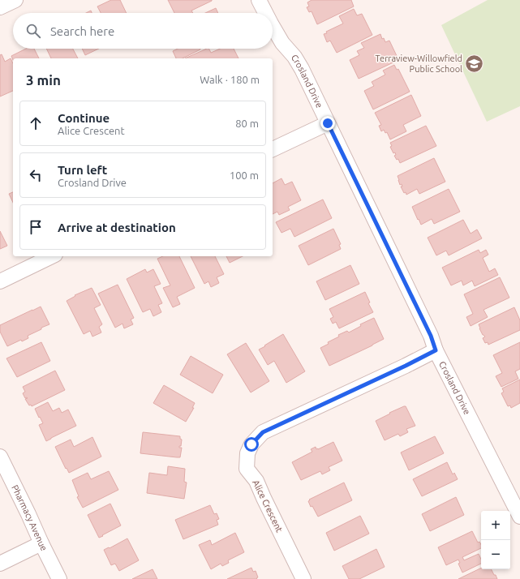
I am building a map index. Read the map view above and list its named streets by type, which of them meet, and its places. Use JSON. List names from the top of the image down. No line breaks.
{"streets":{"street":["Crosland Drive","Alice Crescent","Pharmacy Avenue"]},"crossings":[["Crosland Drive","Alice Crescent"]],"places":{"school or university":["Terraview-Willowfield Public School"]},"page":{"search":"Search here","heading":["3 min","Walk · 180 m"],"list":[["Continue","Alice Crescent","80 m"],["Turn left","Crosland Drive","100 m"],"Arrive at destination"],"map_buttons":["+","−"]}}
